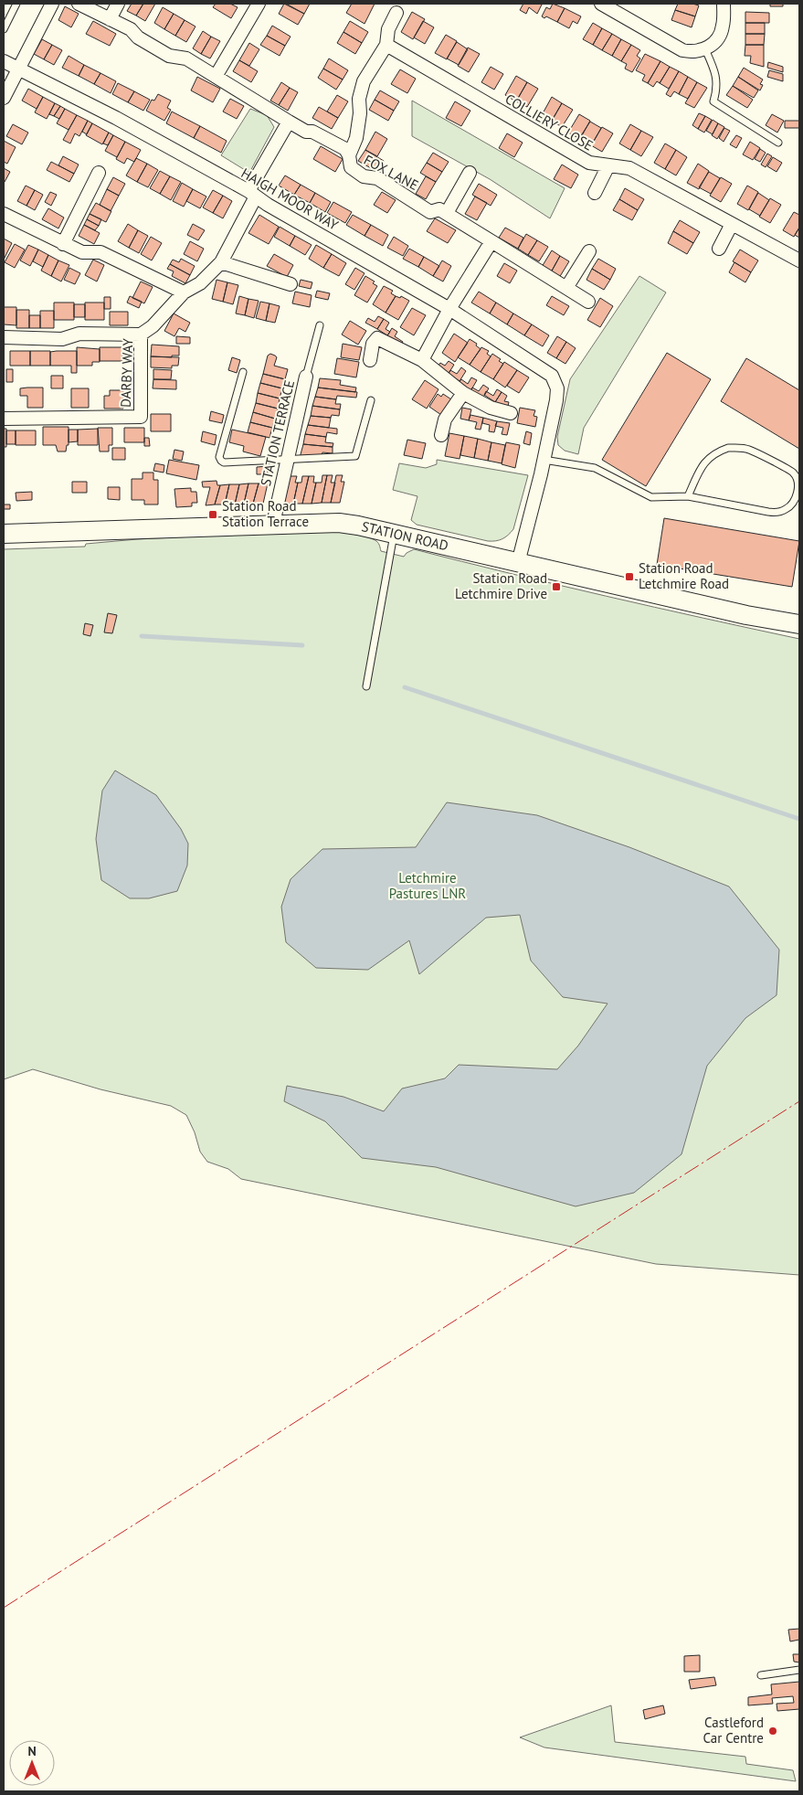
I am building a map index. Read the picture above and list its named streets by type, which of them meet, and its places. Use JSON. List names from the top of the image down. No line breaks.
{"streets":{"street":["COLLIERY CLOSE","FOX LANE","HAIGH MOOR WAY","DARBY WAY","STATION TERRACE","STATION ROAD"]},"crossings":[["HAIGH MOOR WAY","DARBY WAY"],["STATION TERRACE","STATION ROAD"]],"parks":["Letchmire Pastures LNR"],"places":{"transit":["Station Road Station Terrace","Station Road Letchmire Road","Station Road Letchmire Drive"],"other":["Castleford Car Centre"]},"north":"top"}
